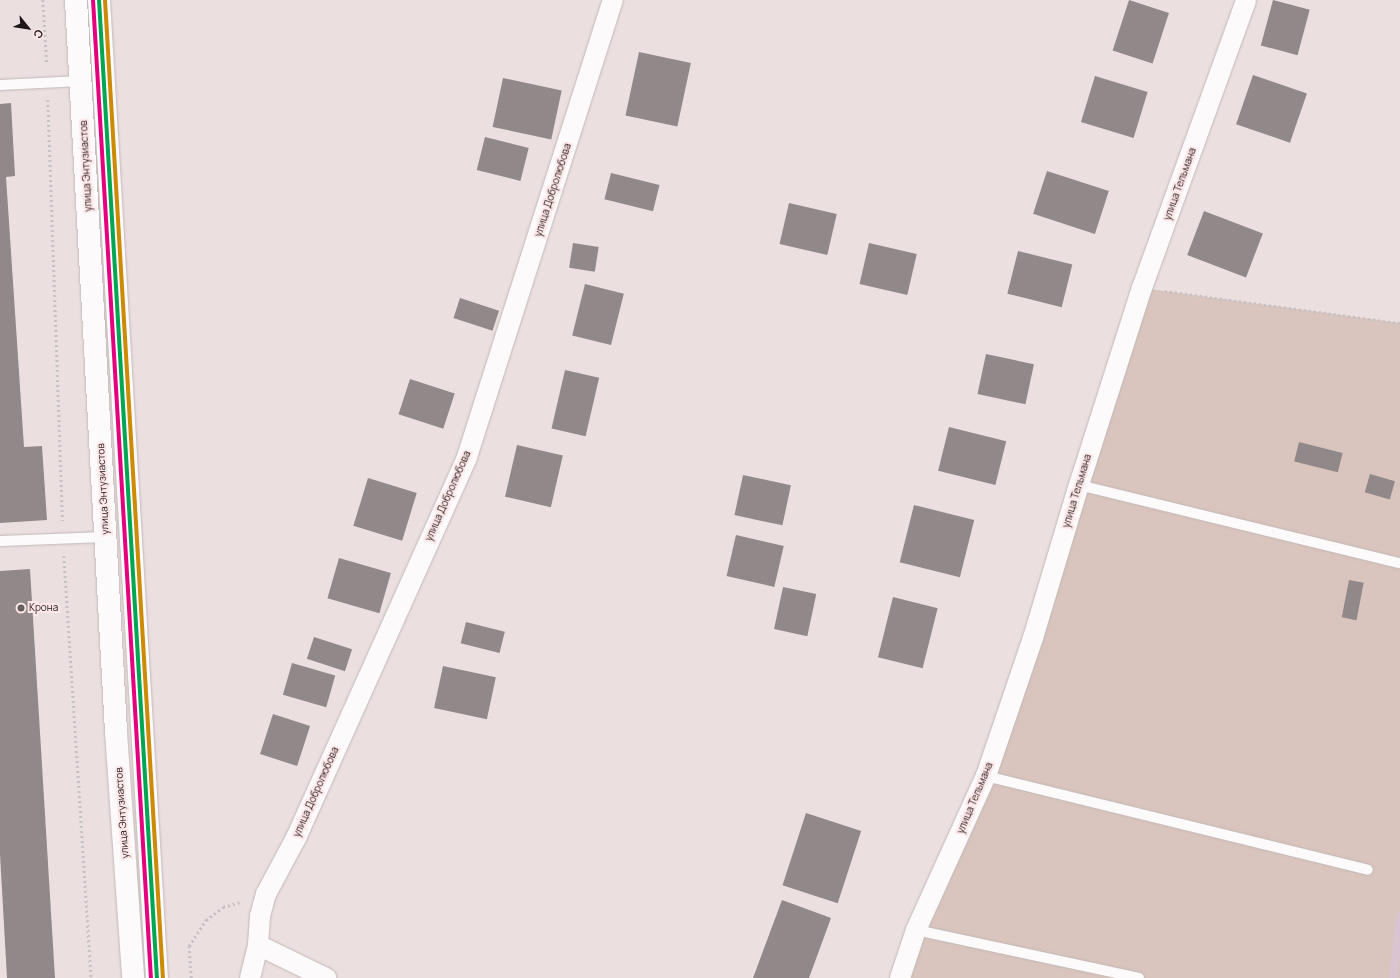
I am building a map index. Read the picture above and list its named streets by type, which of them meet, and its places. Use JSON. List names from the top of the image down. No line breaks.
{"streets":{"main road":["улица Энтузиастов"],"street":["улица Тельмана","улица Добролюбова"]},"places":["Крона"],"north":"bottom right"}
